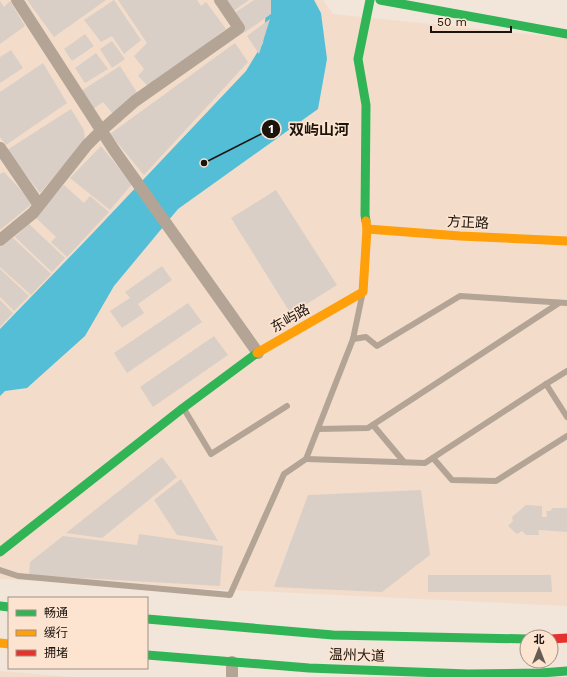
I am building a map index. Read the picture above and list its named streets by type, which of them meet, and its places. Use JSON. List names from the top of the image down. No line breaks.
{"streets":{"street":["方正路","东屿路","温州大道"]},"places":["双屿山河"],"legend":["畅通","缓行","拥堵"],"scale_bar":"50 m","north":"top"}
